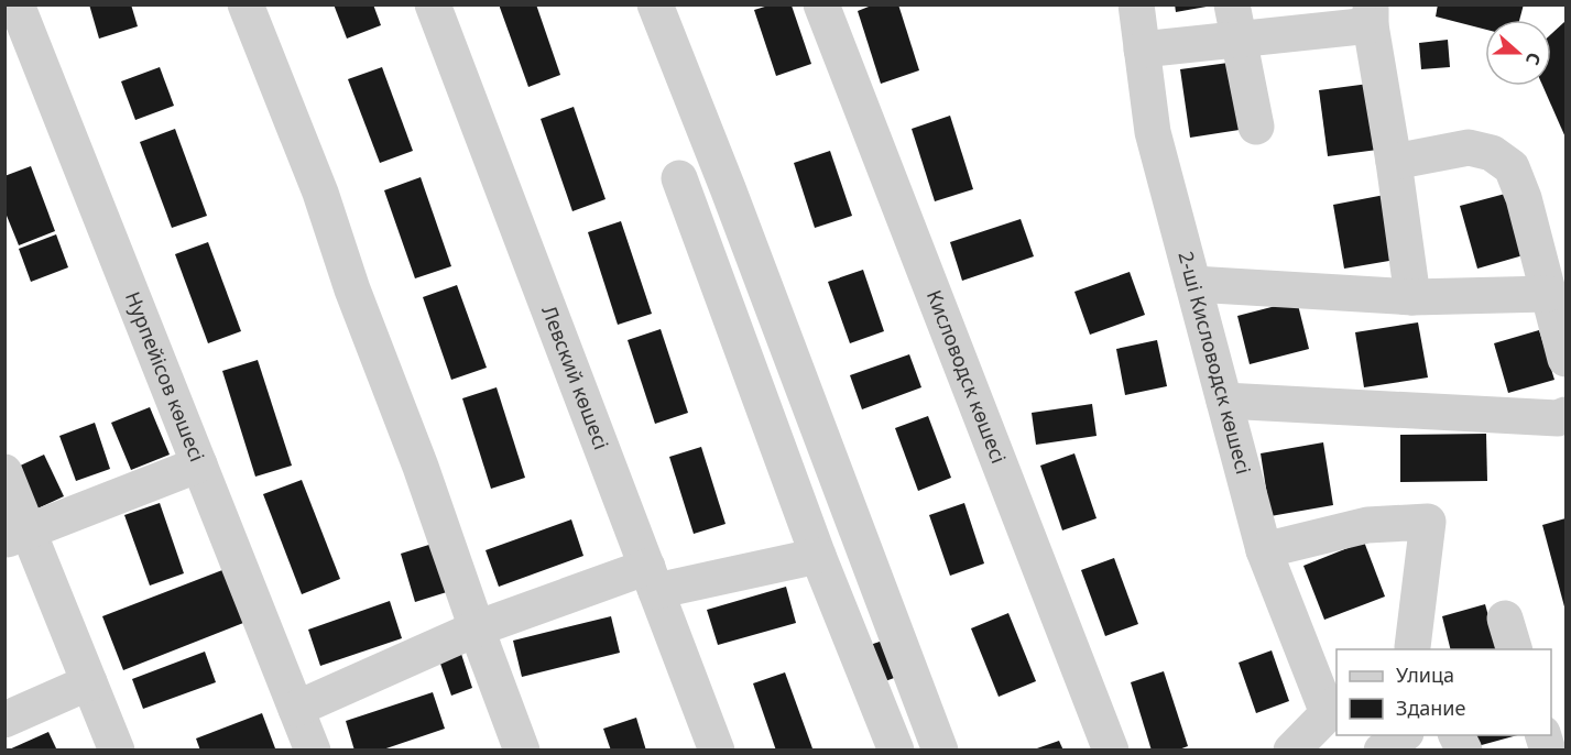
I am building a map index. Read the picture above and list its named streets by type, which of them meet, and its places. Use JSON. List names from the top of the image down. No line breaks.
{"streets":{"street":["2-ші Кисловодск көшесі","Нурпейісов көшесі","Левский көшесі","Кисловодск көшесі"]},"legend":["Улица","Здание"],"north":"right"}
